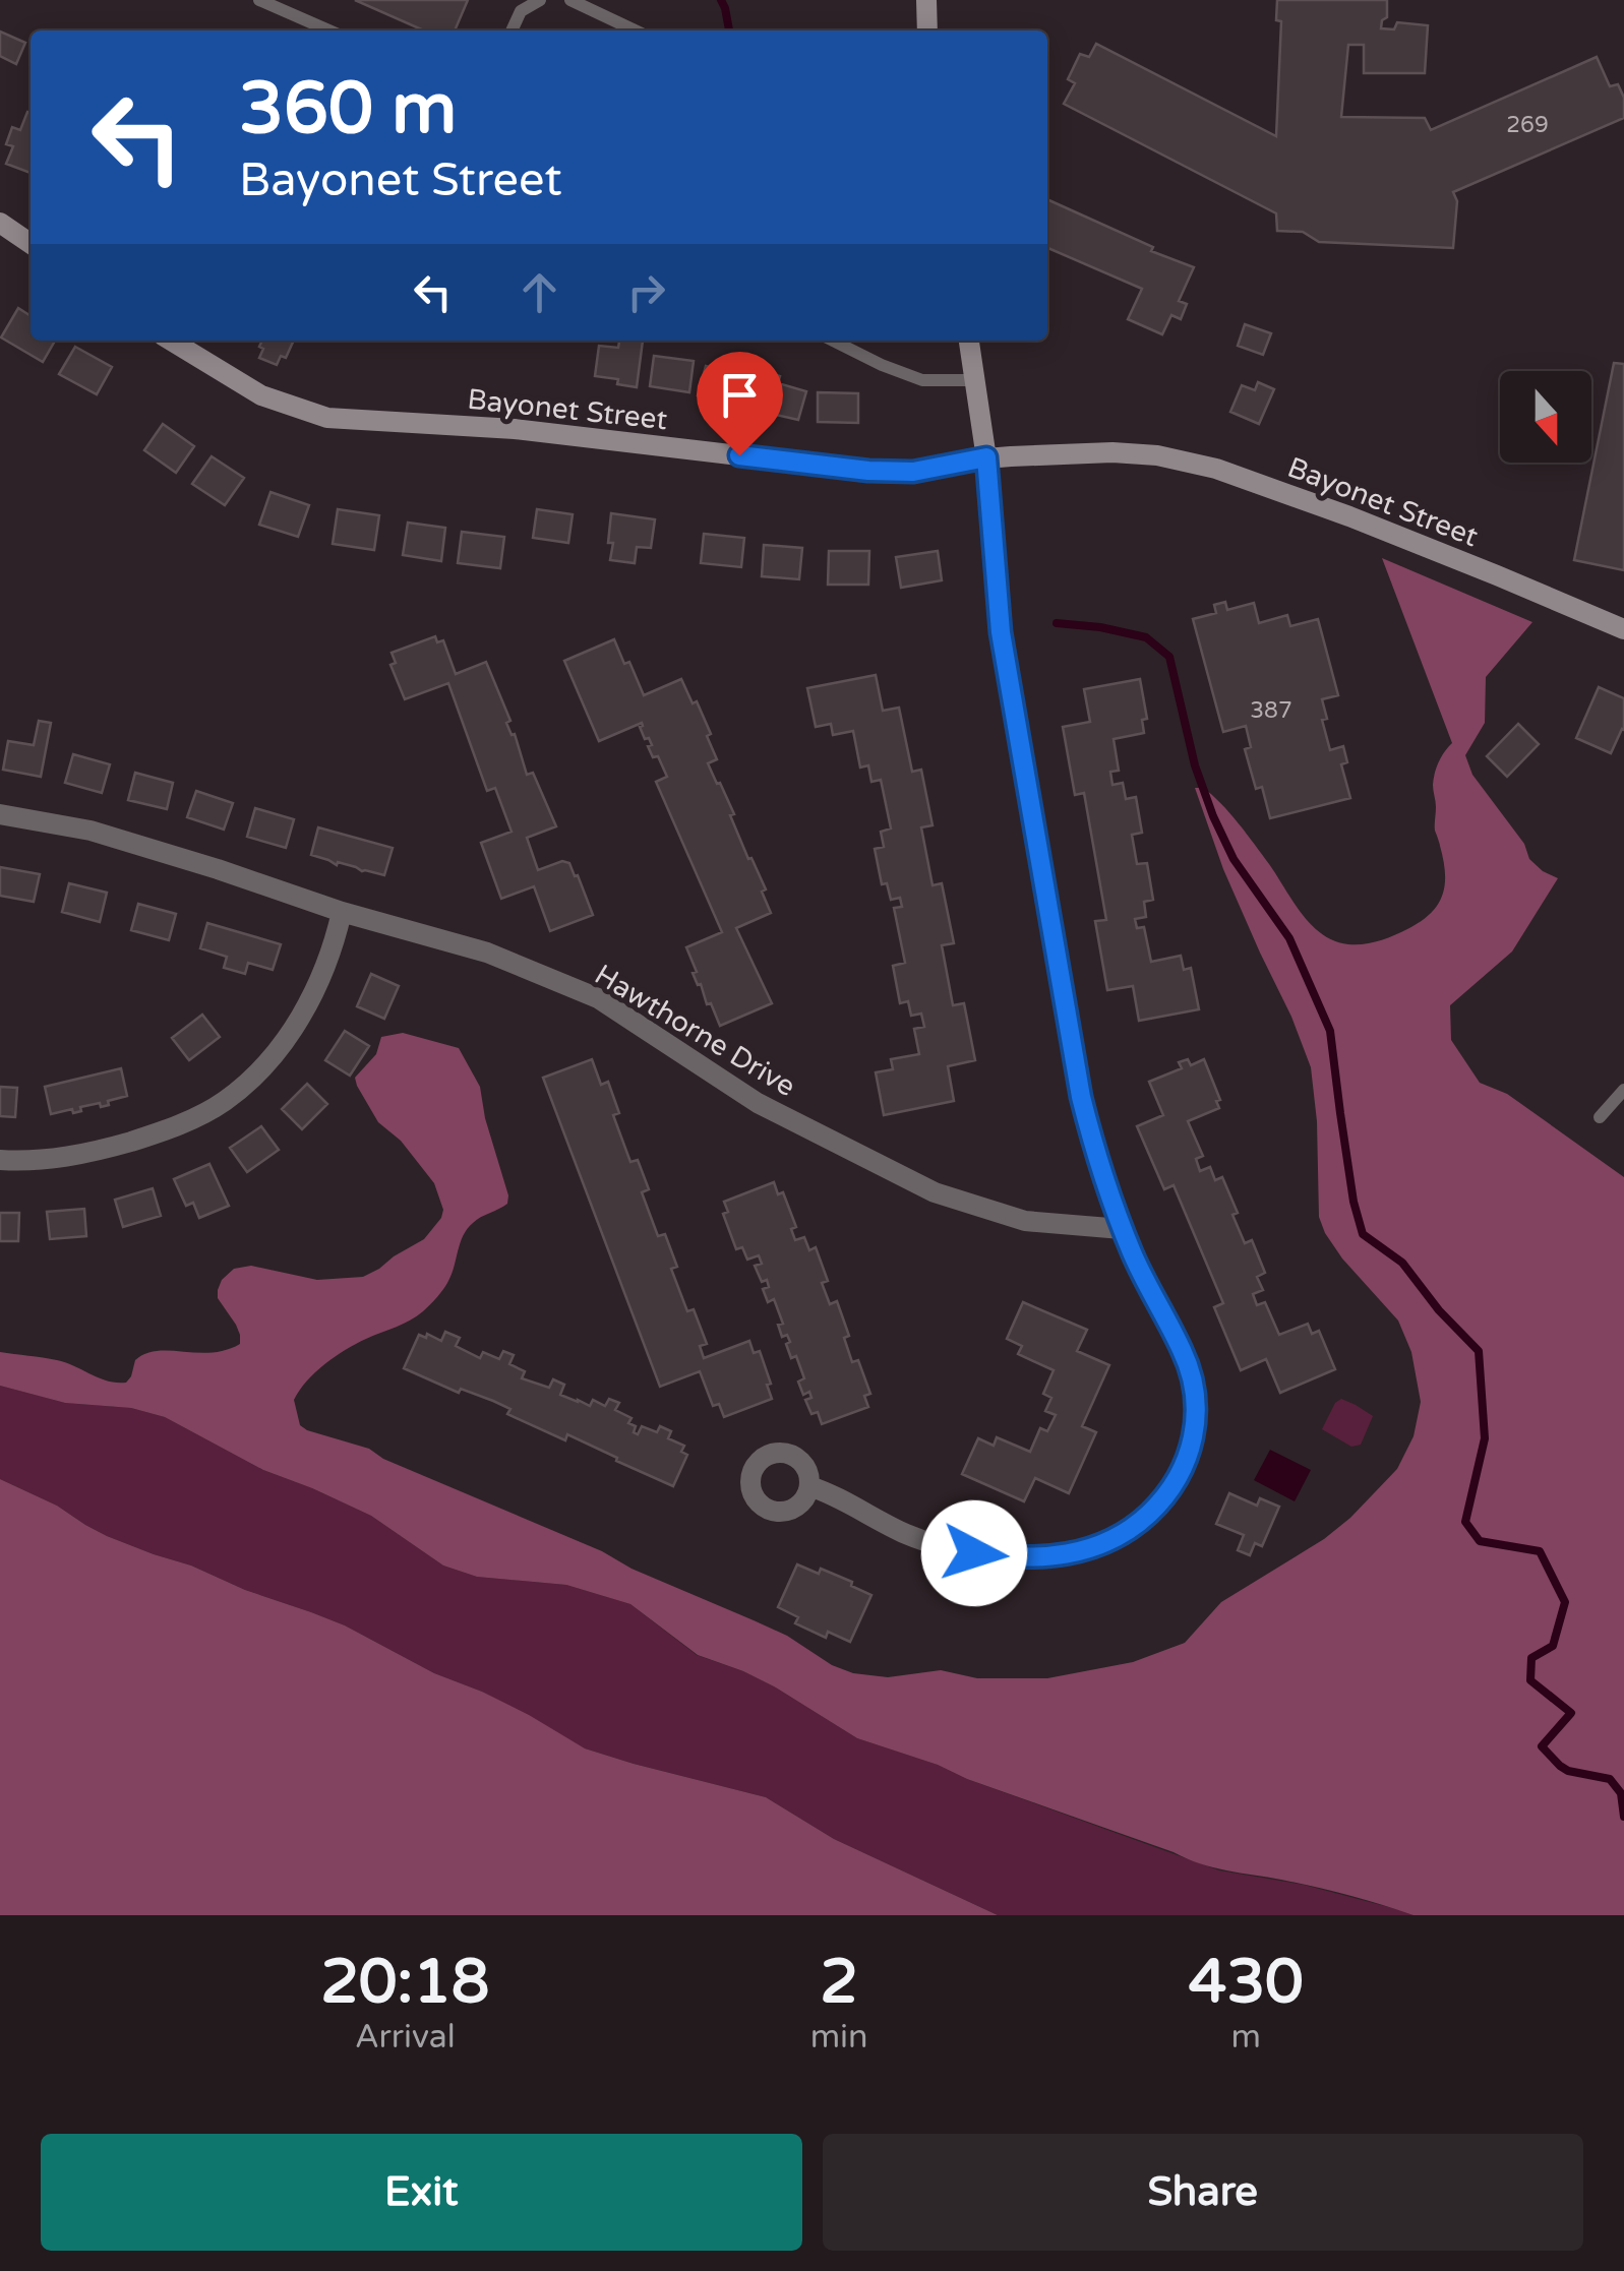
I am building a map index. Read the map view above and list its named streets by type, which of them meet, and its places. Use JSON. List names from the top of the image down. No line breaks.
{"streets":{"street":["Bayonet Street","Hawthorne Drive"]},"house_numbers":["269","387"],"north":"bottom","page":{"turn":["360 m","Bayonet Street"],"eta":["20:18","Arrival","2","min","430","m"],"buttons":["Exit","Share"]}}
